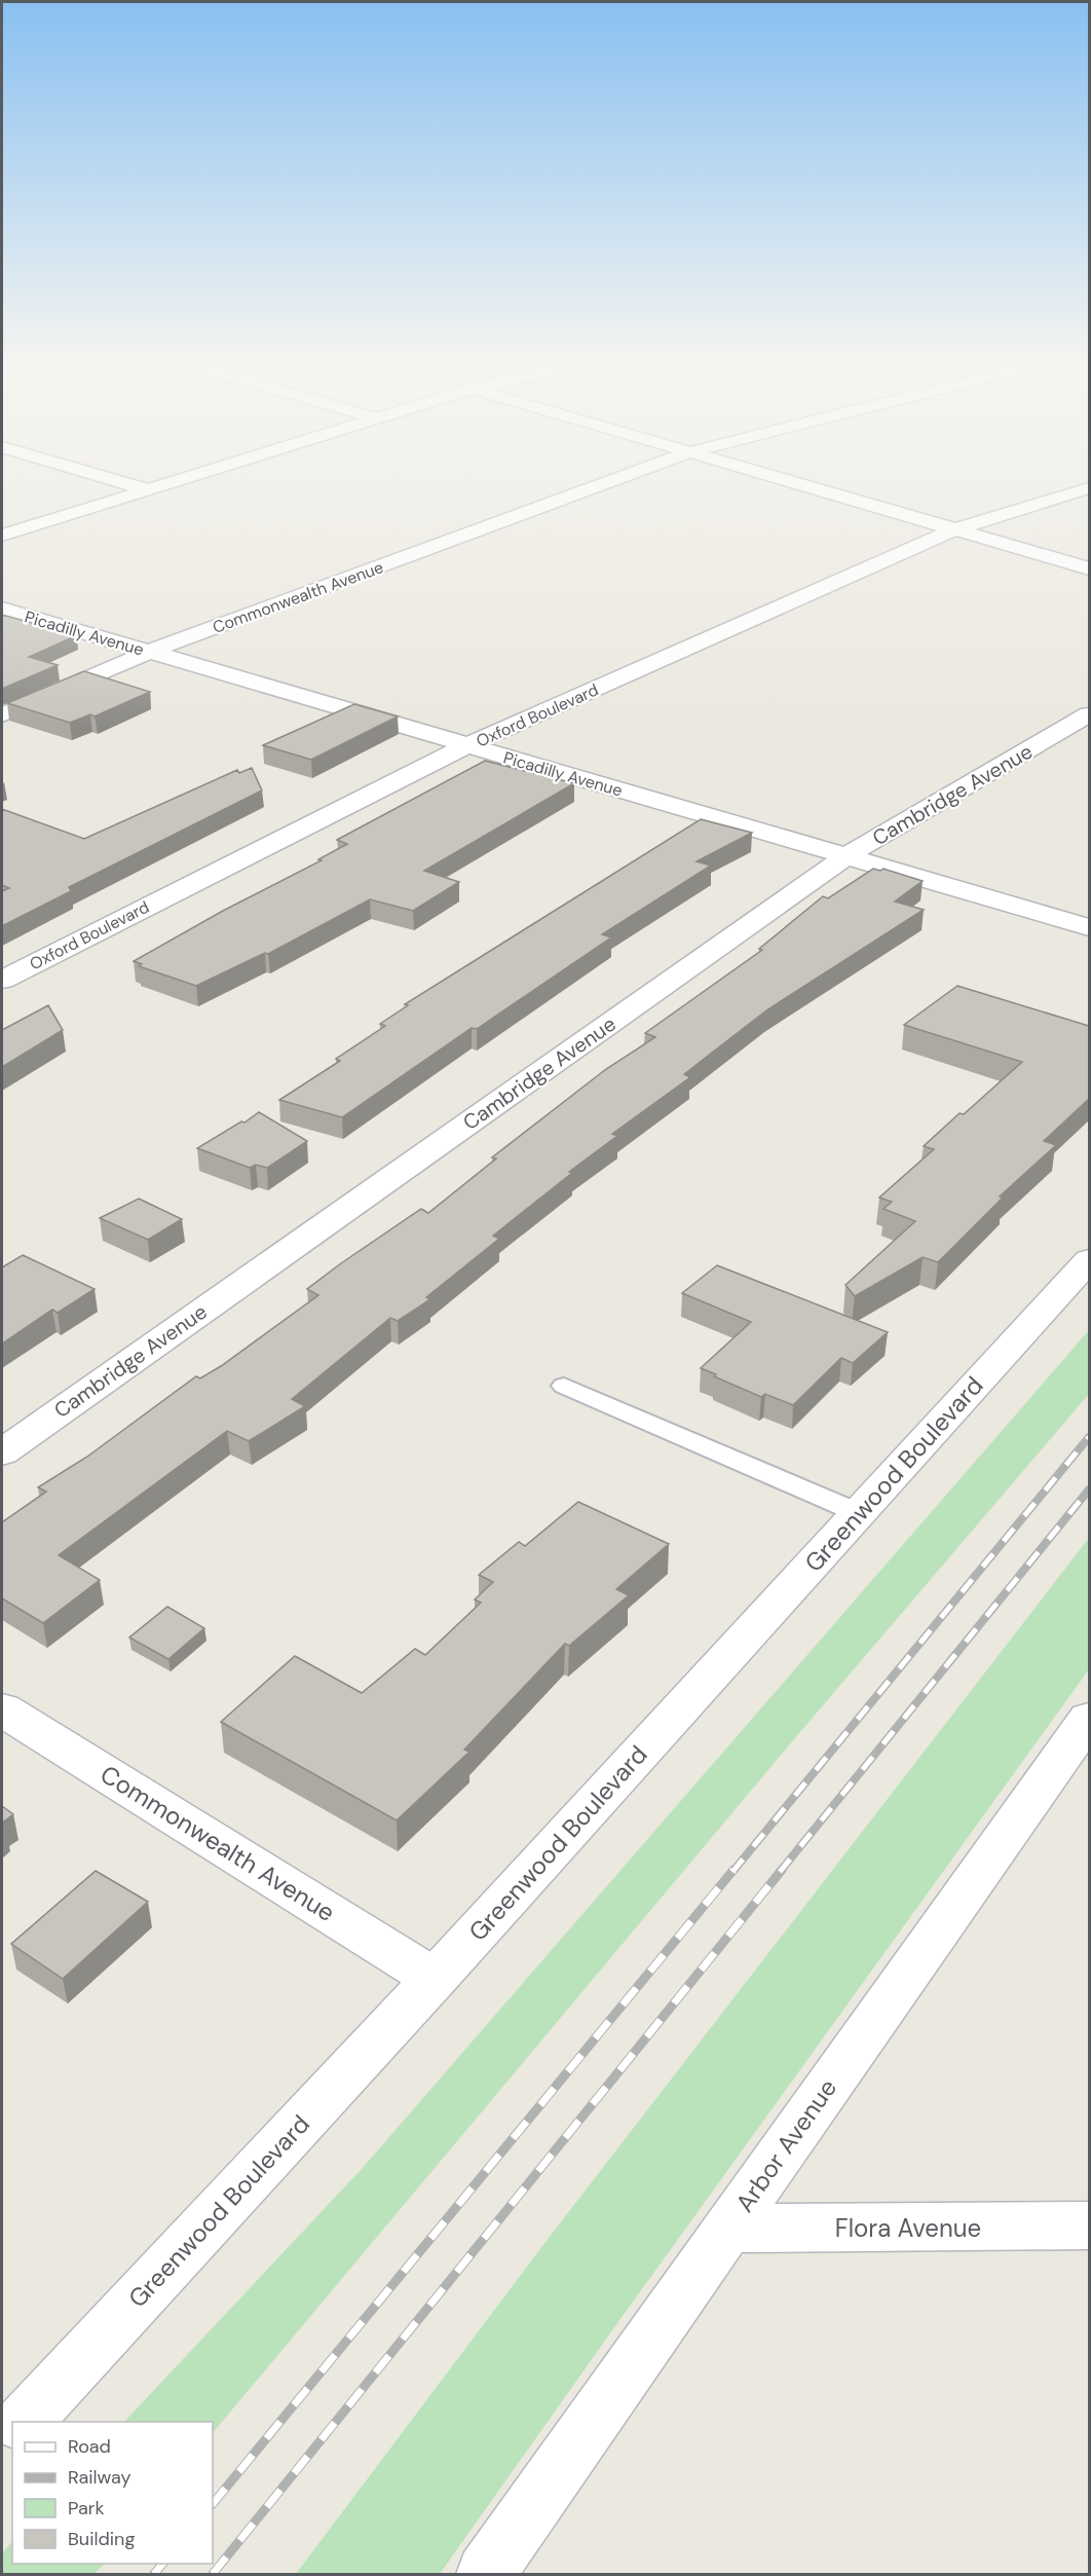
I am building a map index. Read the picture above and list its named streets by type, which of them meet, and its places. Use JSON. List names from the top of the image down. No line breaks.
{"streets":{"street":["Commonwealth Avenue","Picadilly Avenue","Oxford Boulevard","Cambridge Avenue","Greenwood Boulevard","Arbor Avenue","Flora Avenue"]},"crossings":[["Commonwealth Avenue","Picadilly Avenue"],["Commonwealth Avenue","Greenwood Boulevard"],["Picadilly Avenue","Oxford Boulevard"],["Picadilly Avenue","Cambridge Avenue"],["Arbor Avenue","Flora Avenue"]],"legend":["Road","Railway","Park","Building"]}
